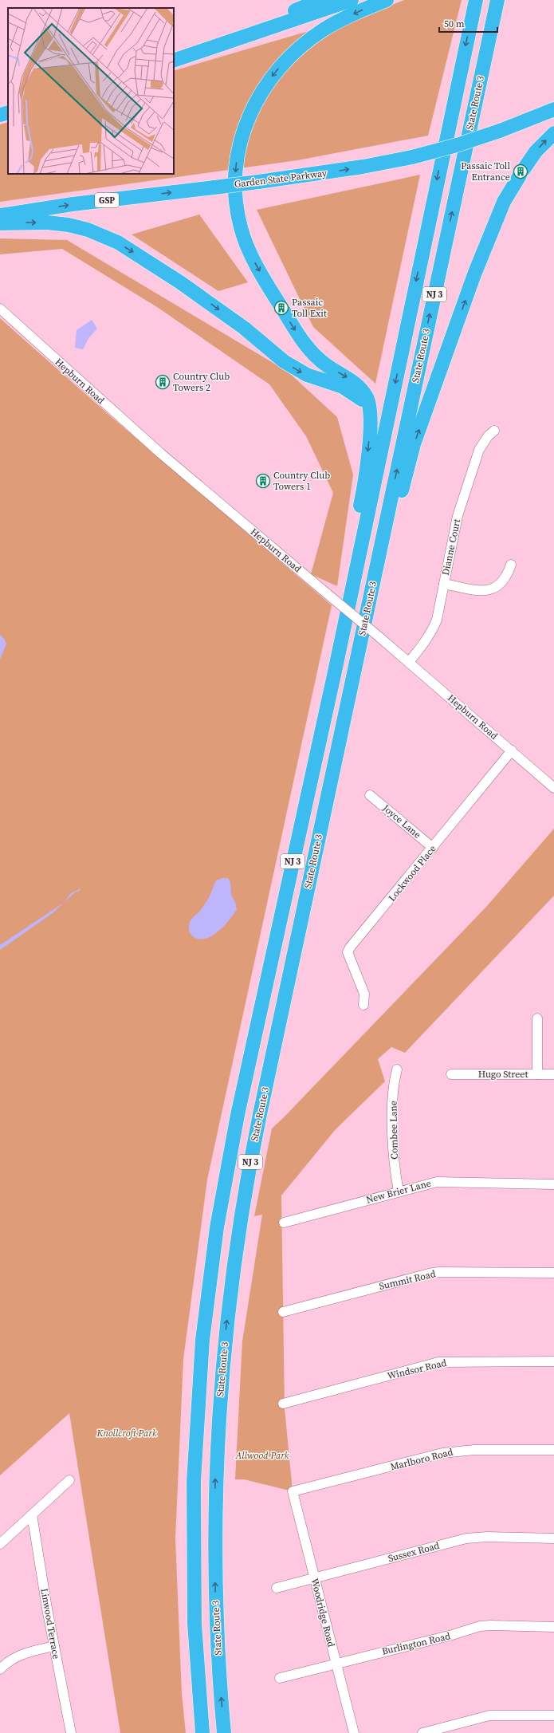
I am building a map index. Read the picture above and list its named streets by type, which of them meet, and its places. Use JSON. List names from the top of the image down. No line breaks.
{"streets":{"highway":["State Route 3","Garden State Parkway","GSP","NJ 3"],"street":["Hepburn Road","Dianne Court","Joyce Lane","Lockwood Place","Hugo Street","Combee Lane","New Brier Lane","Summit Road","Windsor Road","Marlboro Road","Sussex Road","Woodridge Road","Linwood Terrace","Burlington Road"]},"crossings":[["Hepburn Road","Dianne Court"],["Hepburn Road","Lockwood Place"],["Joyce Lane","Lockwood Place"],["Combee Lane","New Brier Lane"],["Marlboro Road","Woodridge Road"],["Sussex Road","Woodridge Road"],["Woodridge Road","Burlington Road"]],"one_way":["Garden State Parkway"],"parks":["Knollcroft Park","Allwood Park"],"places":{"building":["Passaic Toll Entrance","Passaic Toll Exit","Country Club Towers 2","Country Club Towers 1"]},"scale_bar":"50 m"}
